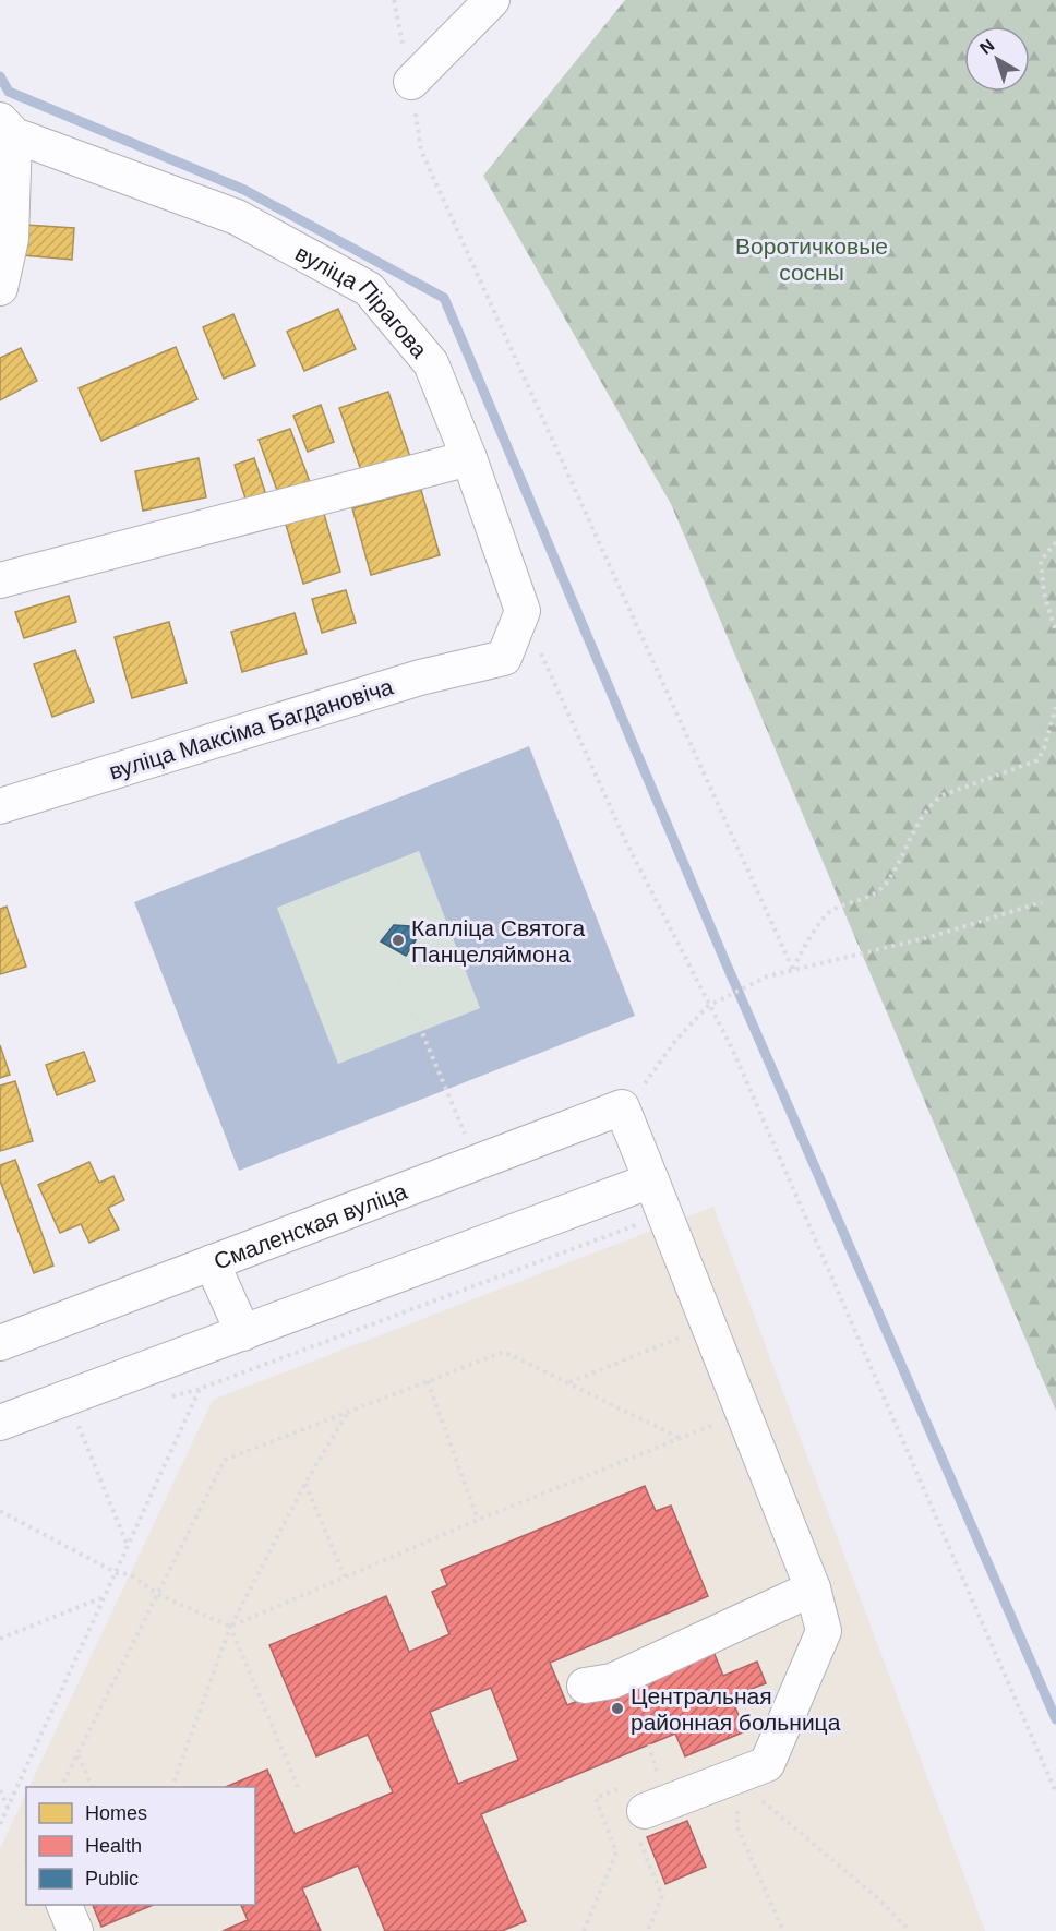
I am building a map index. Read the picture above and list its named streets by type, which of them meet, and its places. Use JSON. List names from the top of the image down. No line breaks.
{"streets":{"street":["вуліца Пірагова","вуліца Максіма Багдановіча","Смаленская вуліца"]},"crossings":[["вуліца Пірагова","вуліца Максіма Багдановіча"]],"parks":["Воротичковые сосны"],"places":["Капліца Святога Панцеляймона","Центральная районная больница"],"legend":["Homes","Health","Public"],"north":"top left"}
